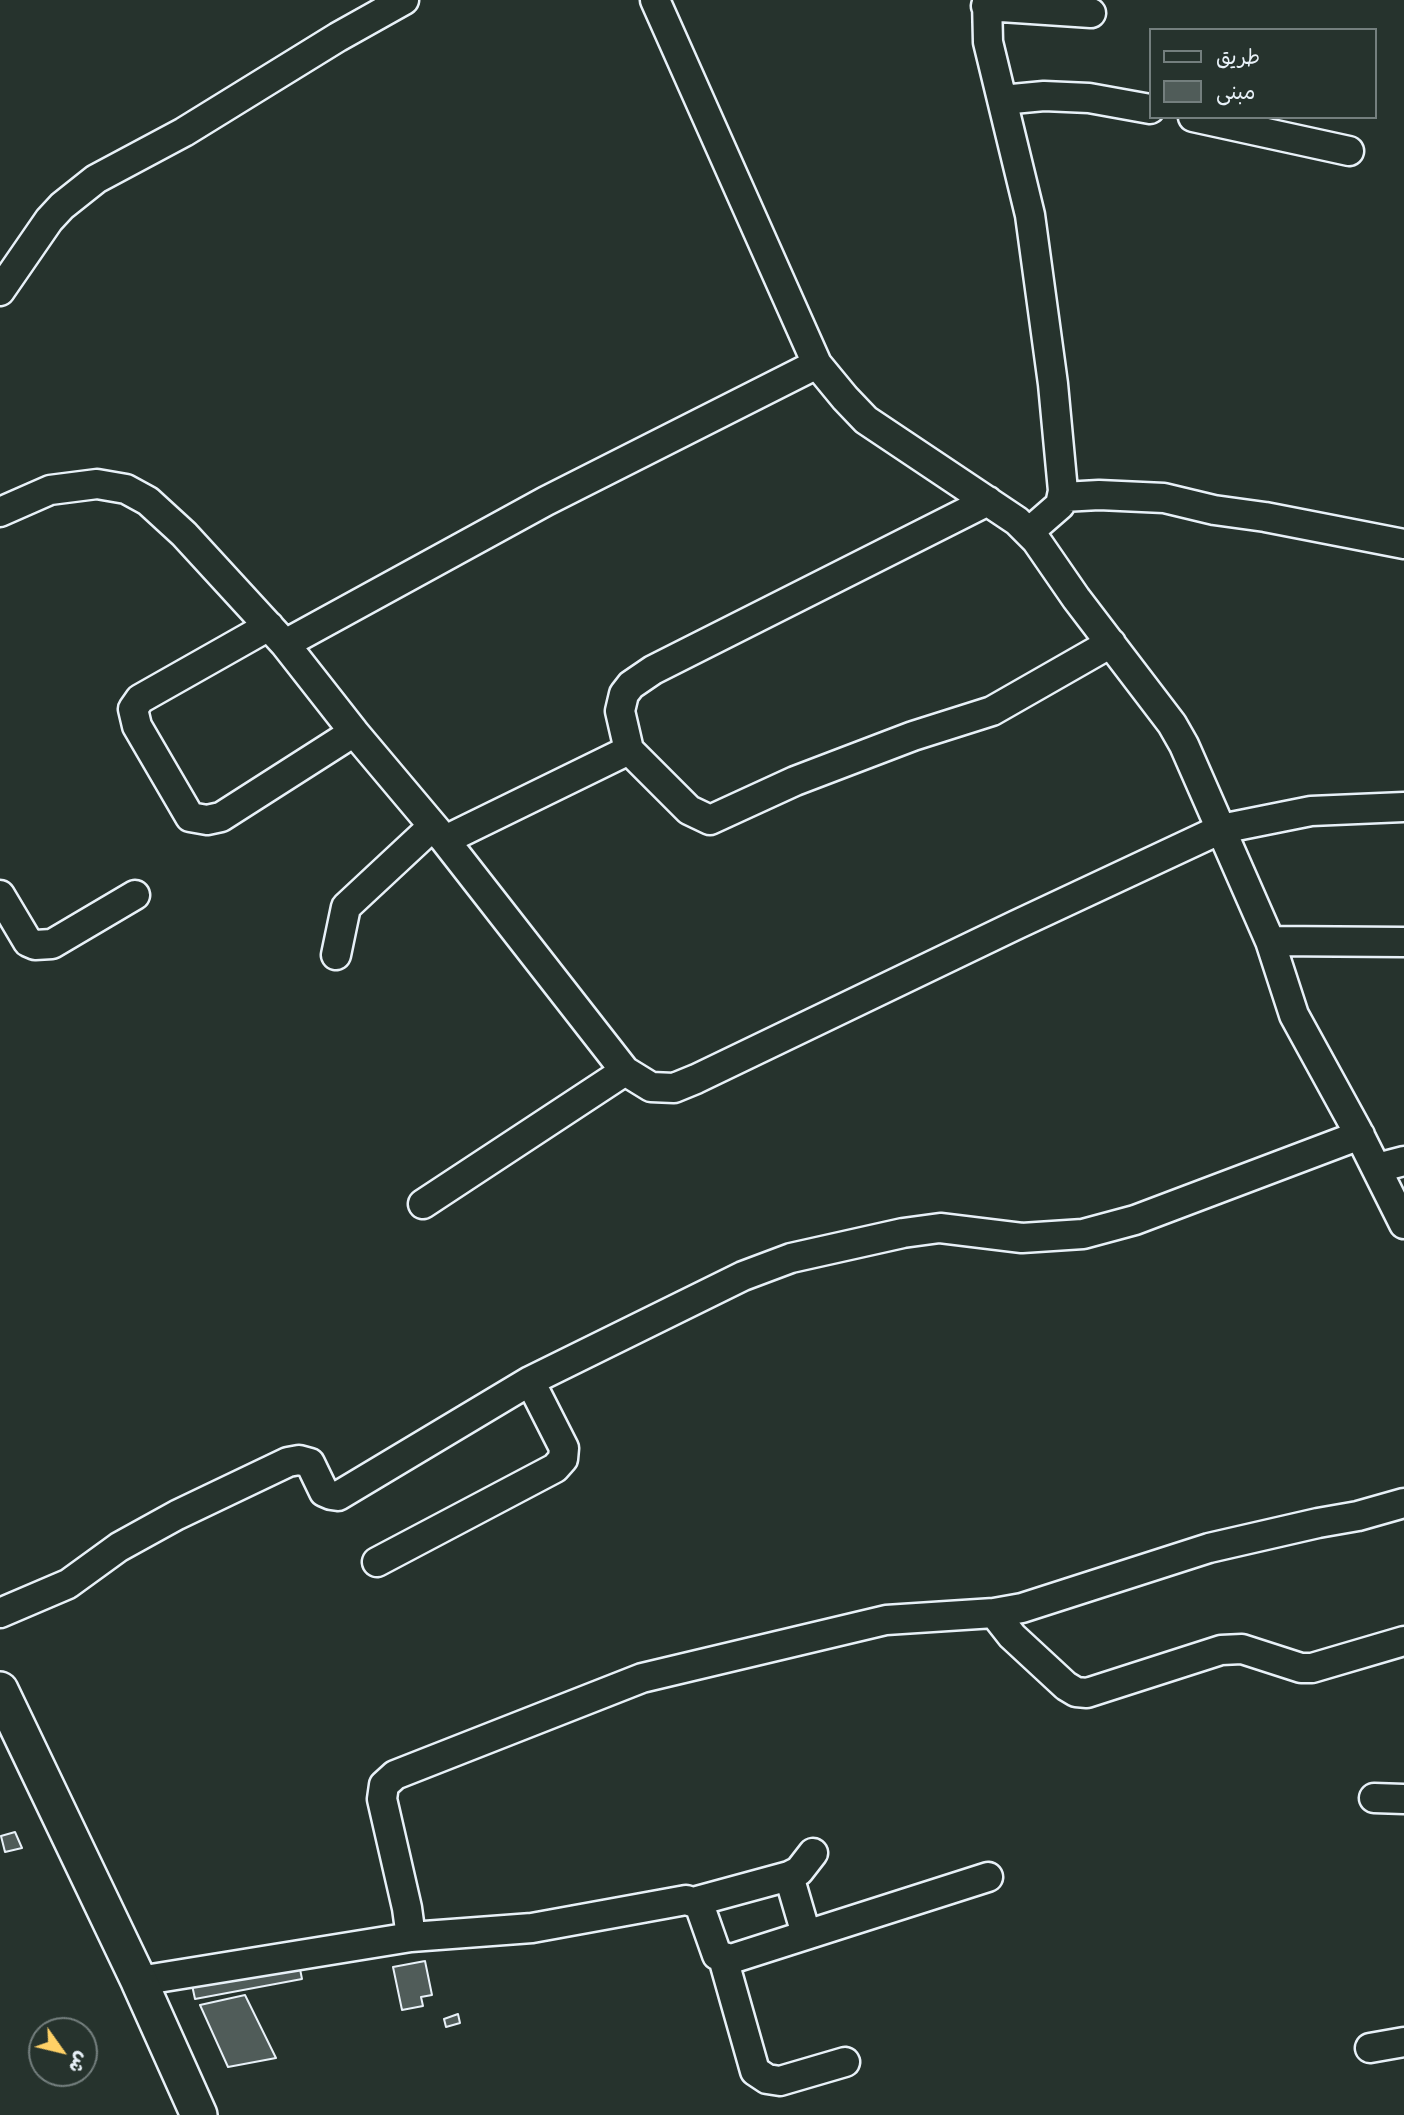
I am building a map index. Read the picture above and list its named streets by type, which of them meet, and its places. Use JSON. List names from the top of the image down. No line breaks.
{"legend":["طريق","مبنى"],"north":"bottom right"}
